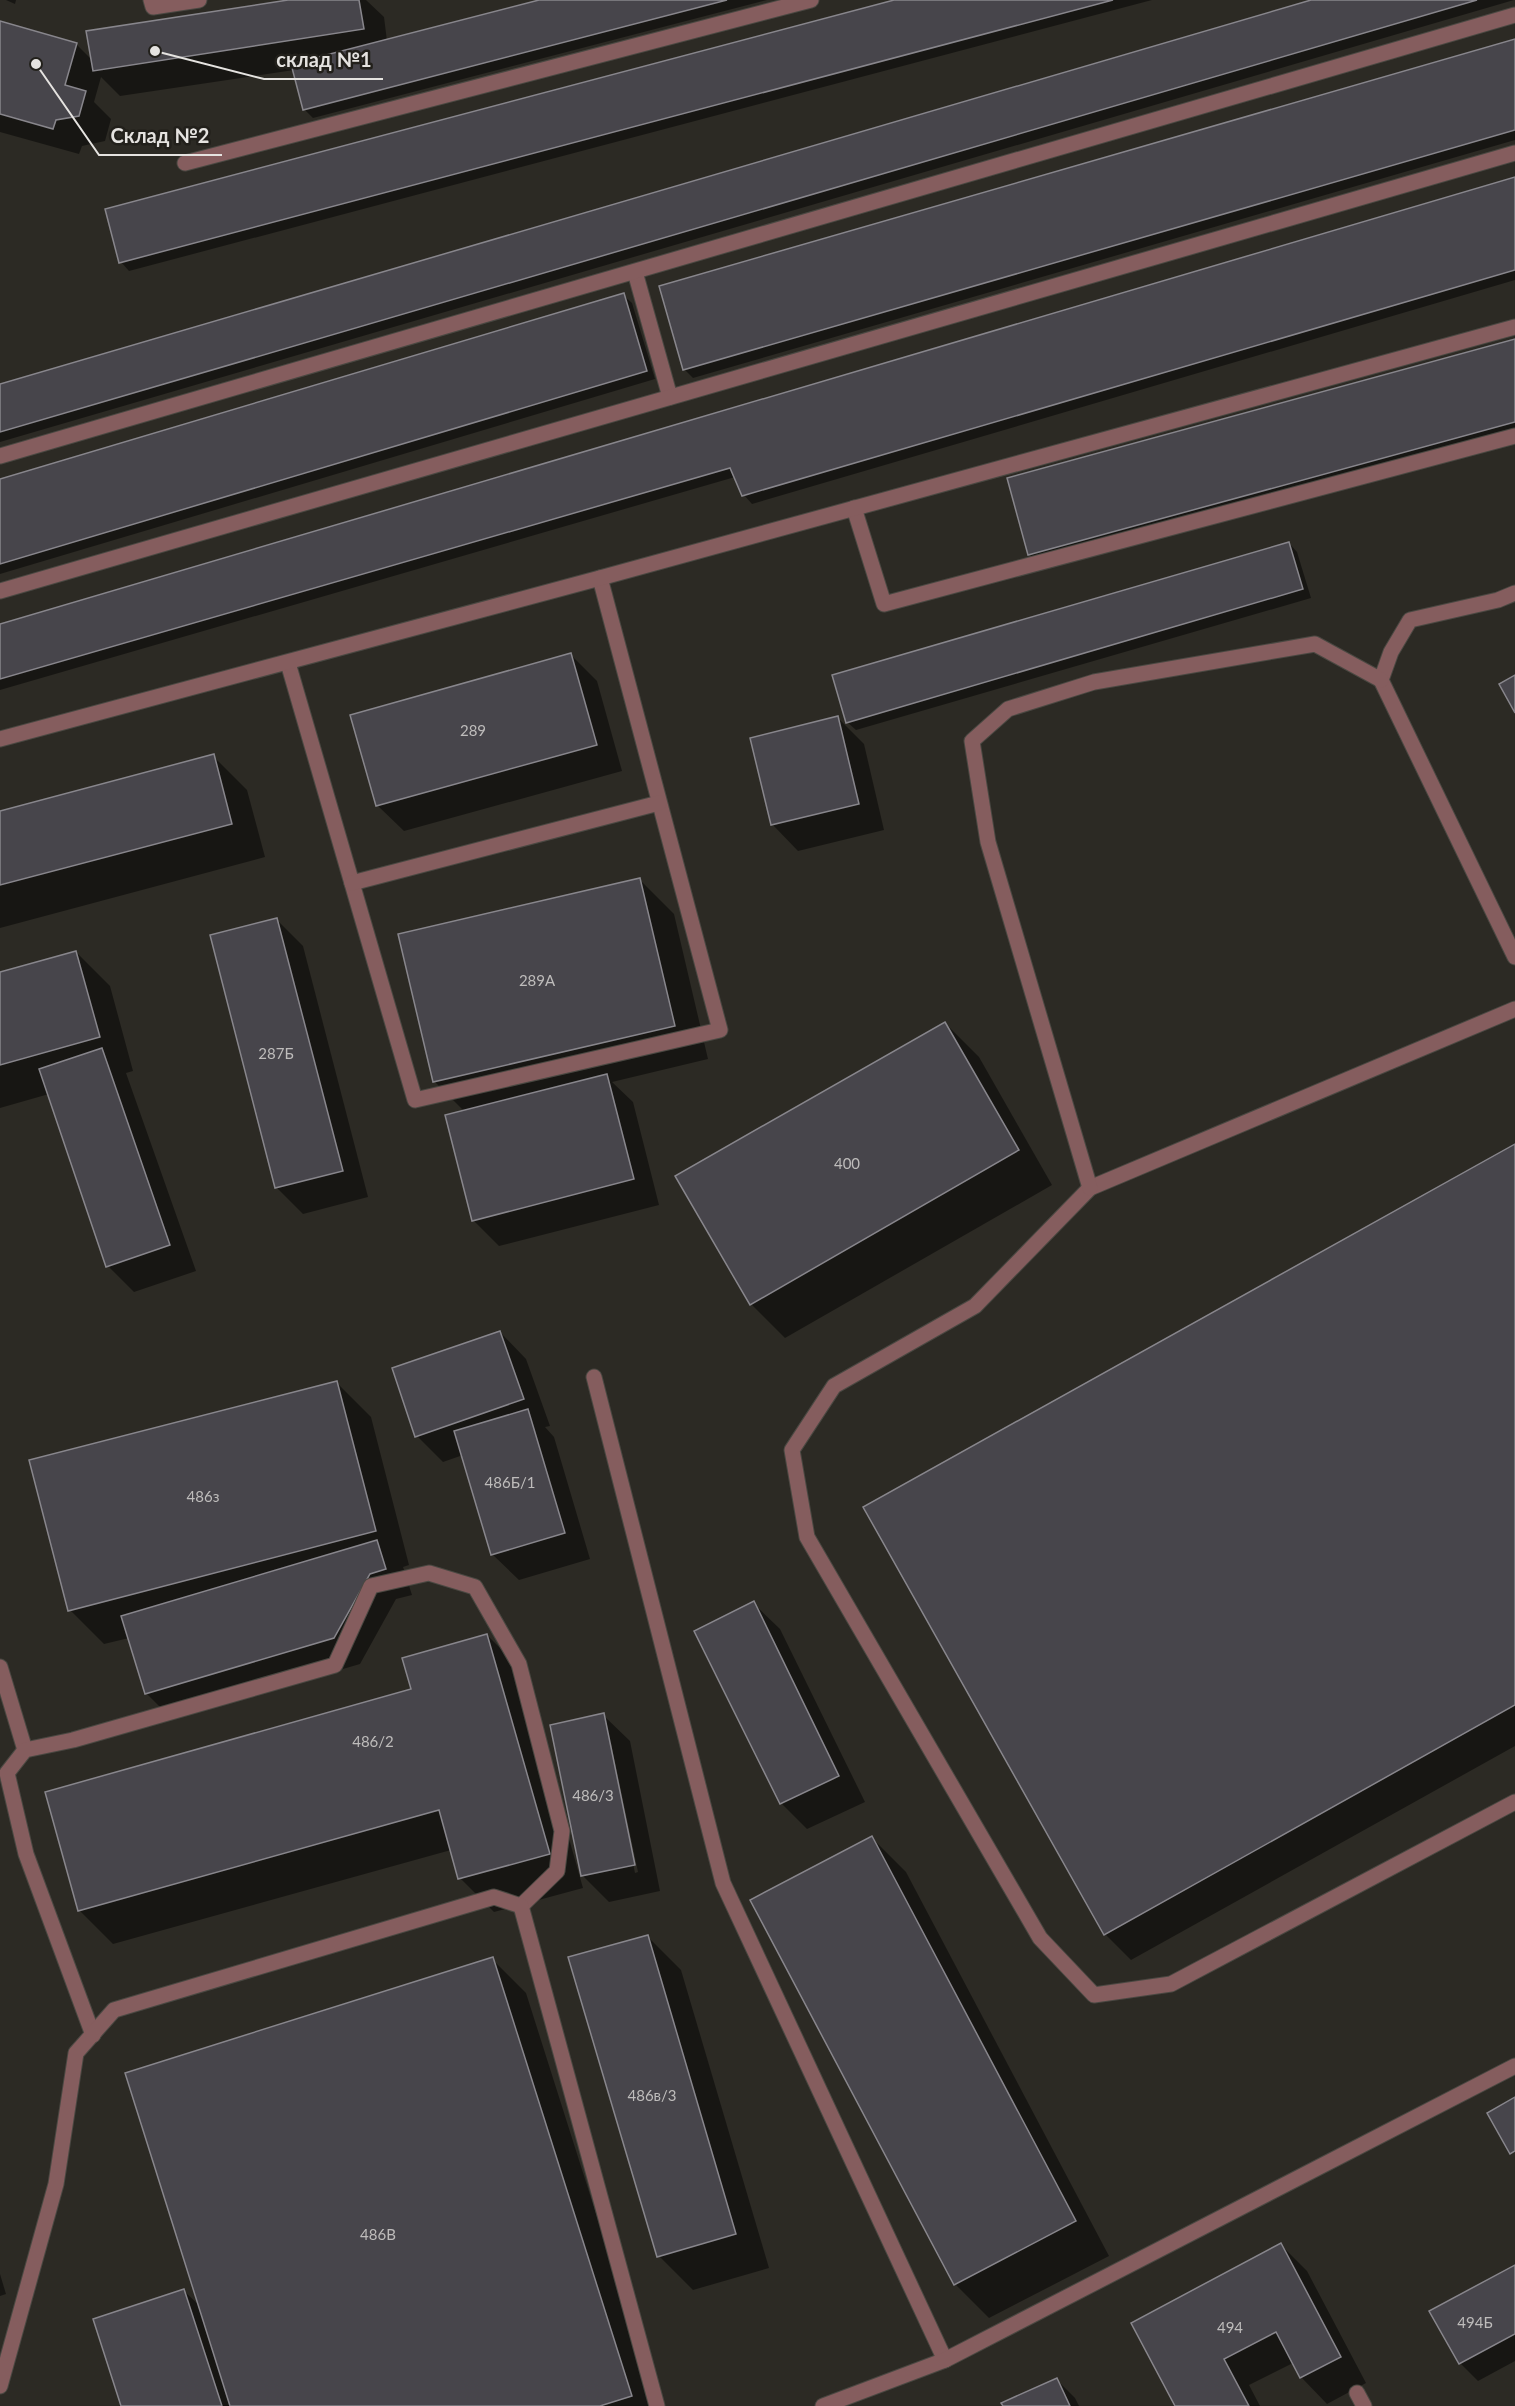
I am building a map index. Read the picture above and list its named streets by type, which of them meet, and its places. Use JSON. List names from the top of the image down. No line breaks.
{"places":["склад №1","Склад №2"],"house_numbers":["289","289А","287Б","400","486Б/1","486з","486/2","486/3","486в/3","486В","494Б","494"]}
